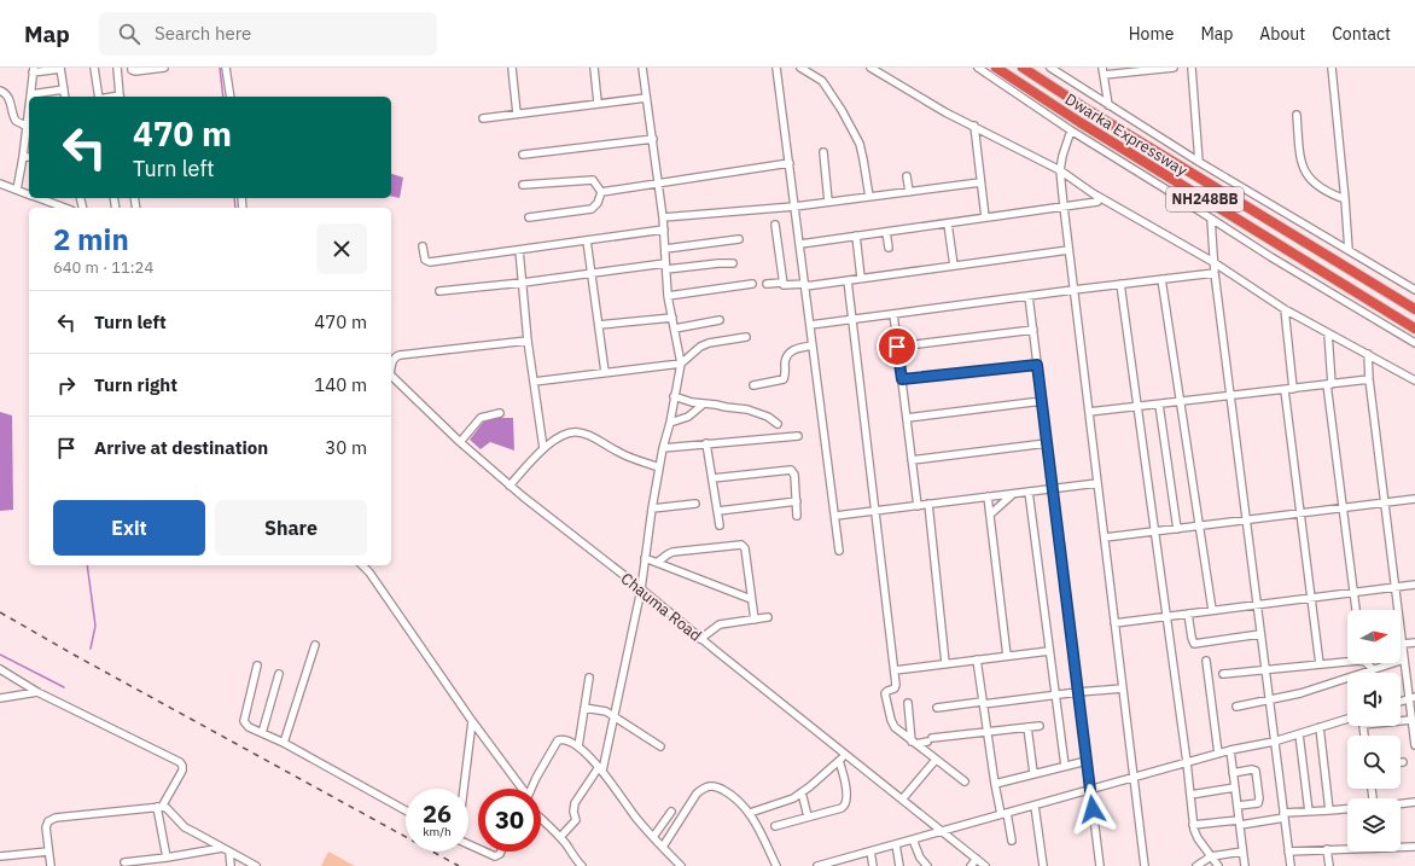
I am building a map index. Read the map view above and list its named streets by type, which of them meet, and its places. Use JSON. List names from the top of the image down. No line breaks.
{"streets":{"highway":["Dwarka Expressway","NH248BB"],"street":["Chauma Road"]},"north":"right","page":{"header":"Map","search":"Search here","nav":["Home","Map","About","Contact"],"turn":["470 m","Turn left"],"heading":["2 min","640 m · 11:24"],"list":[{"name":"Turn left","value":"470 m"},{"name":"Turn right","value":"140 m"},{"name":"Arrive at destination","value":"30 m"}],"buttons":["Exit","Share"],"speed":"26 km/h","limit":"30"}}
